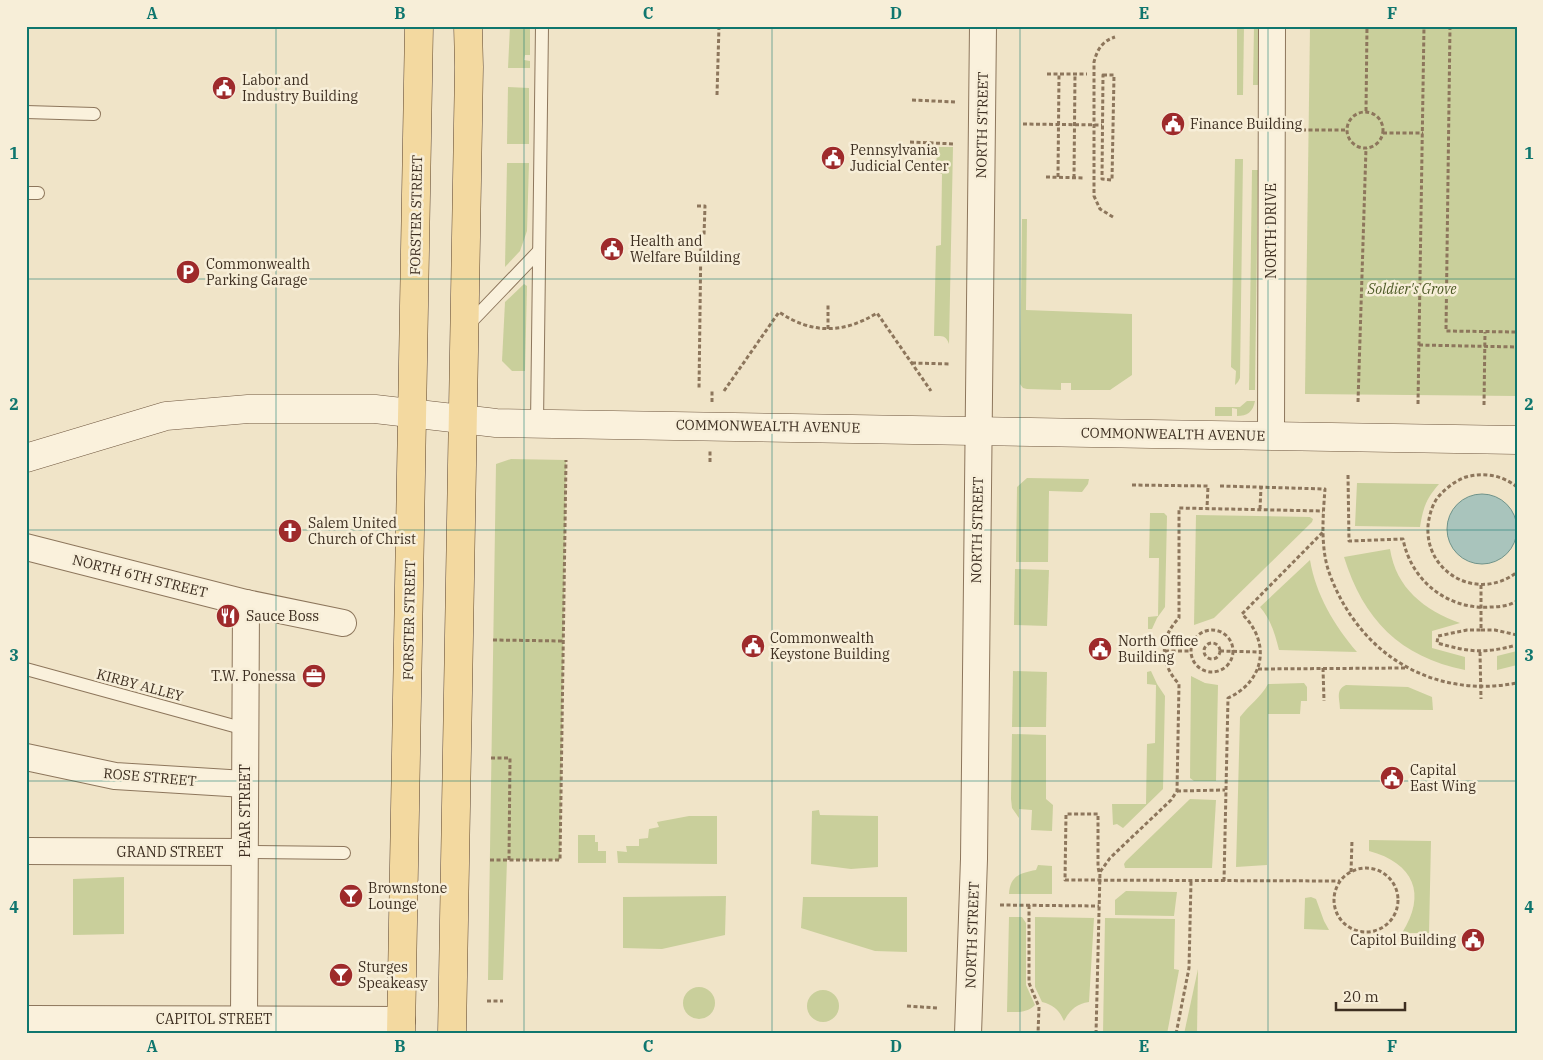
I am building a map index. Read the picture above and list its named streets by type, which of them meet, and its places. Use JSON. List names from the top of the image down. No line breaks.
{"streets":{"main road":["FORSTER STREET"],"street":["NORTH STREET","NORTH DRIVE","COMMONWEALTH AVENUE","NORTH 6TH STREET","ROSE STREET","PEAR STREET","GRAND STREET","CAPITOL STREET"],"lane":["KIRBY ALLEY"]},"crossings":[["NORTH STREET","COMMONWEALTH AVENUE"],["FORSTER STREET","COMMONWEALTH AVENUE"],["FORSTER STREET","CAPITOL STREET"],["NORTH DRIVE","COMMONWEALTH AVENUE"],["NORTH 6TH STREET","PEAR STREET"],["KIRBY ALLEY","PEAR STREET"],["ROSE STREET","PEAR STREET"],["PEAR STREET","GRAND STREET"],["PEAR STREET","CAPITOL STREET"]],"parks":["Soldier's Grove"],"places":{"public building":["Labor and Industry Building","Finance Building","Pennsylvania Judicial Center","Health and Welfare Building","Commonwealth Keystone Building","North Office Building","Capital East Wing","Capitol Building"],"parking":["Commonwealth Parking Garage"],"church":["Salem United Church of Christ"],"restaurant":["Sauce Boss"],"office":["T.W. Ponessa"],"bar":["Brownstone Lounge","Sturges Speakeasy"]},"scale_bar":"20 m","grid":{"columns":["A","B","C","D","E","F"],"rows":["1","2","3","4"]}}
